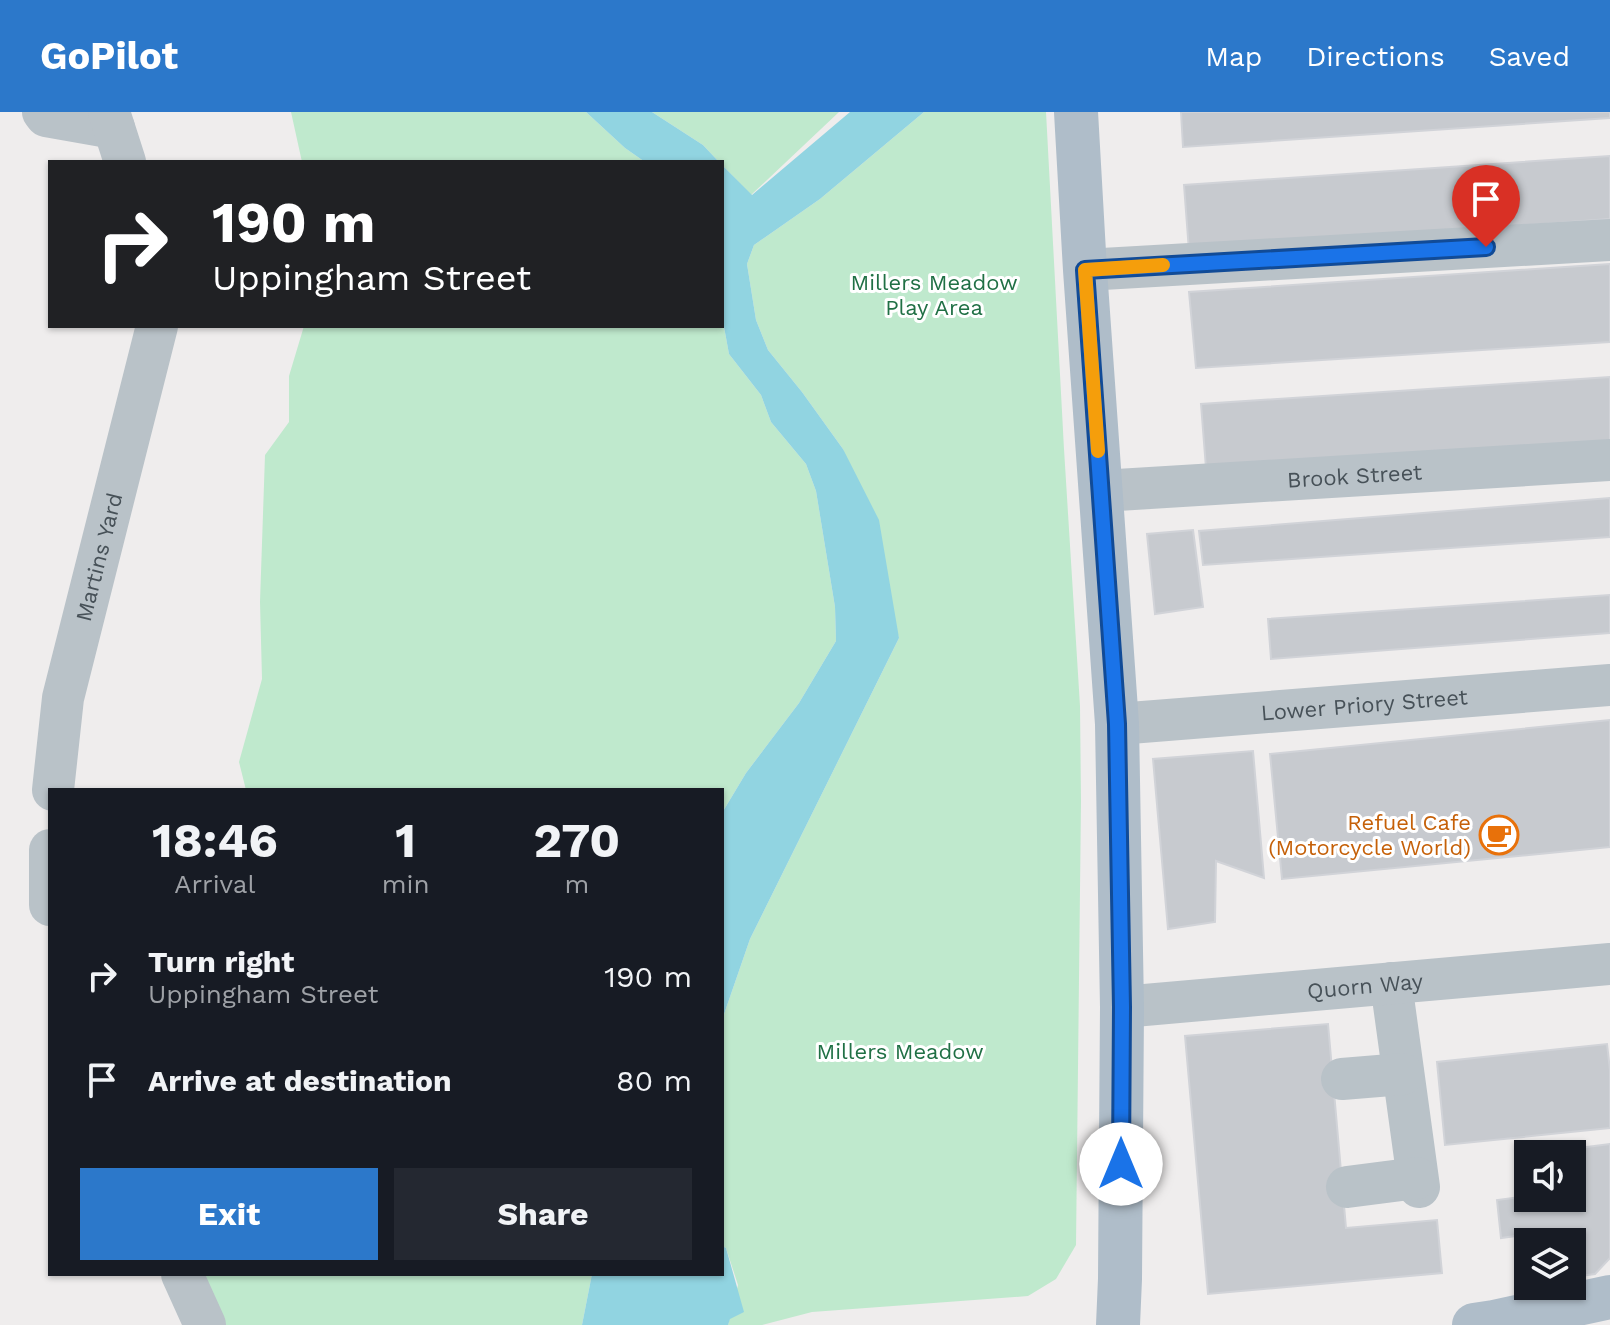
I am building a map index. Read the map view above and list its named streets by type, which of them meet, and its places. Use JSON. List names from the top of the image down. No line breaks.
{"streets":{"street":["Brook Street","Martins Yard","Lower Priory Street","Quorn Way"]},"parks":["Millers Meadow Play Area","Millers Meadow"],"places":{"cafe":["Refuel Cafe (Motorcycle World)"]},"page":{"header":"GoPilot","nav":["Map","Directions","Saved"],"turn":["190 m","Uppingham Street"],"eta":["18:46","Arrival","1","min","270","m"],"list":[{"name":"Turn right","note":"Uppingham Street","value":"190 m"},{"name":"Arrive at destination","value":"80 m"}],"buttons":["Exit","Share"]}}
